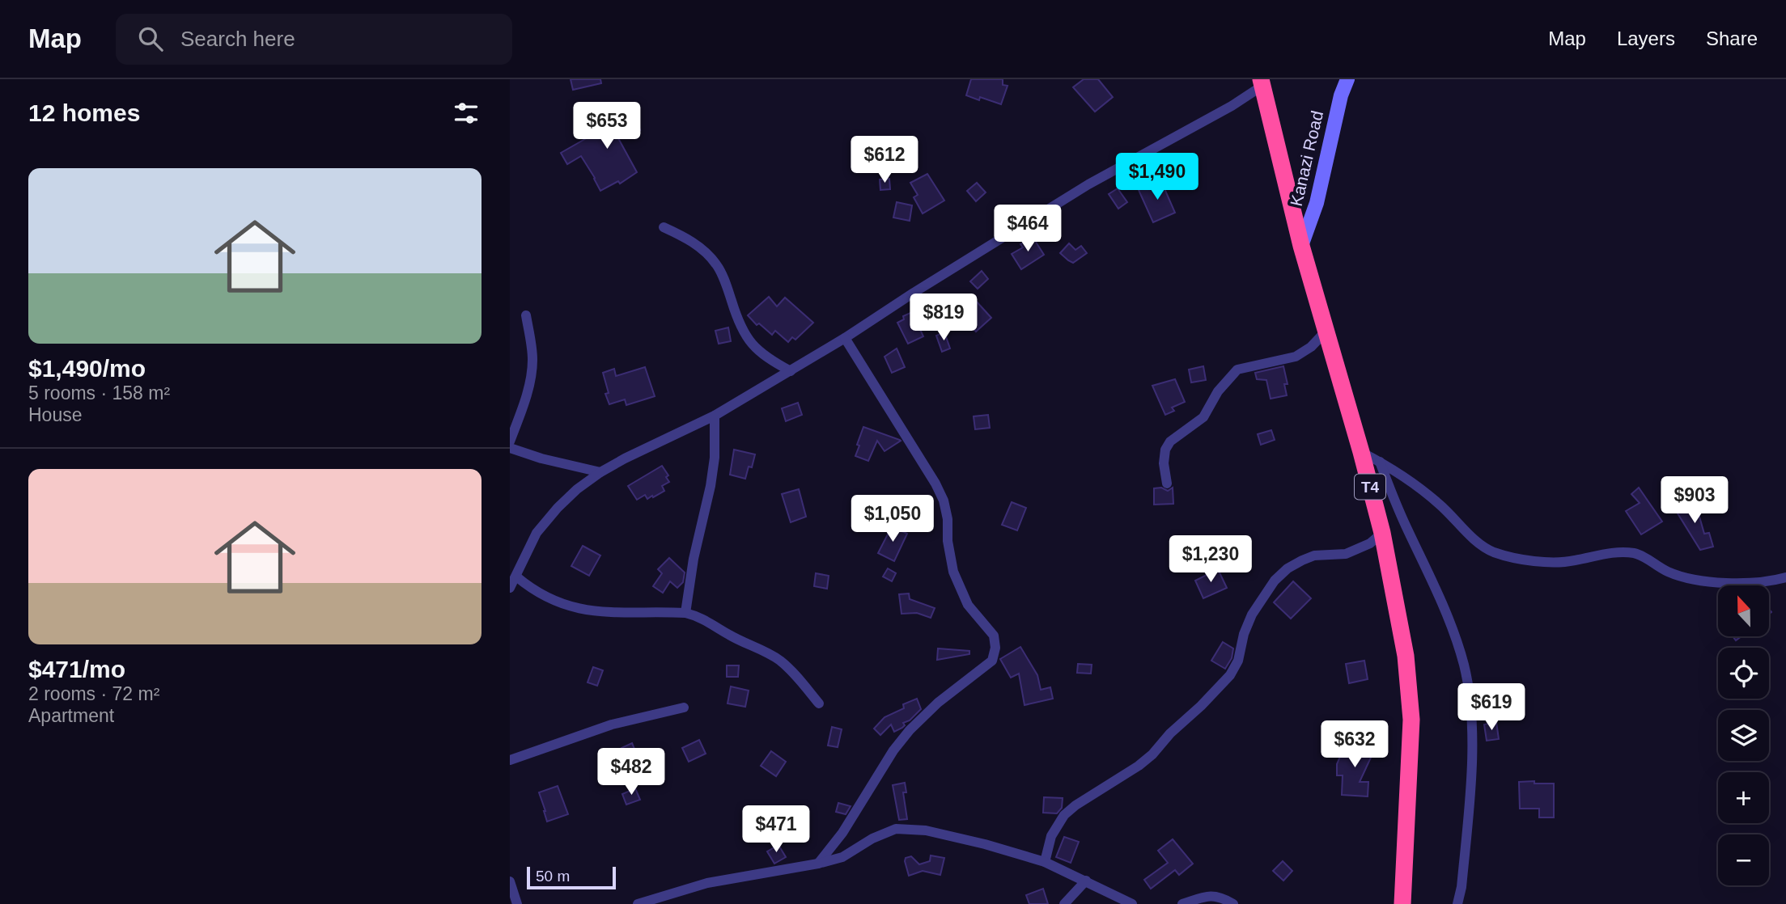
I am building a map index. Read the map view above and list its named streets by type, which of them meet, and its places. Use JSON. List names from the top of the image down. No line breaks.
{"streets":{"highway":["T4"],"main road":["Kanazi Road"]},"crossings":[["Kanazi Road","T4"]],"scale_bar":"50 m","north":"top","page":{"header":"Map","search":"Search here","nav":["Map","Layers","Share"],"heading":"12 homes","price":["$653","$612","$1,490","$464","$819","$903","$1,050","$1,230","$619","$632","$482","$471"],"list":[{"name":"$1,490/mo","note":"5 rooms · 158 m² · House"},{"name":"$471/mo","note":"2 rooms · 72 m² · Apartment"}],"map_buttons":["+","−"],"scale":"50 m"}}
